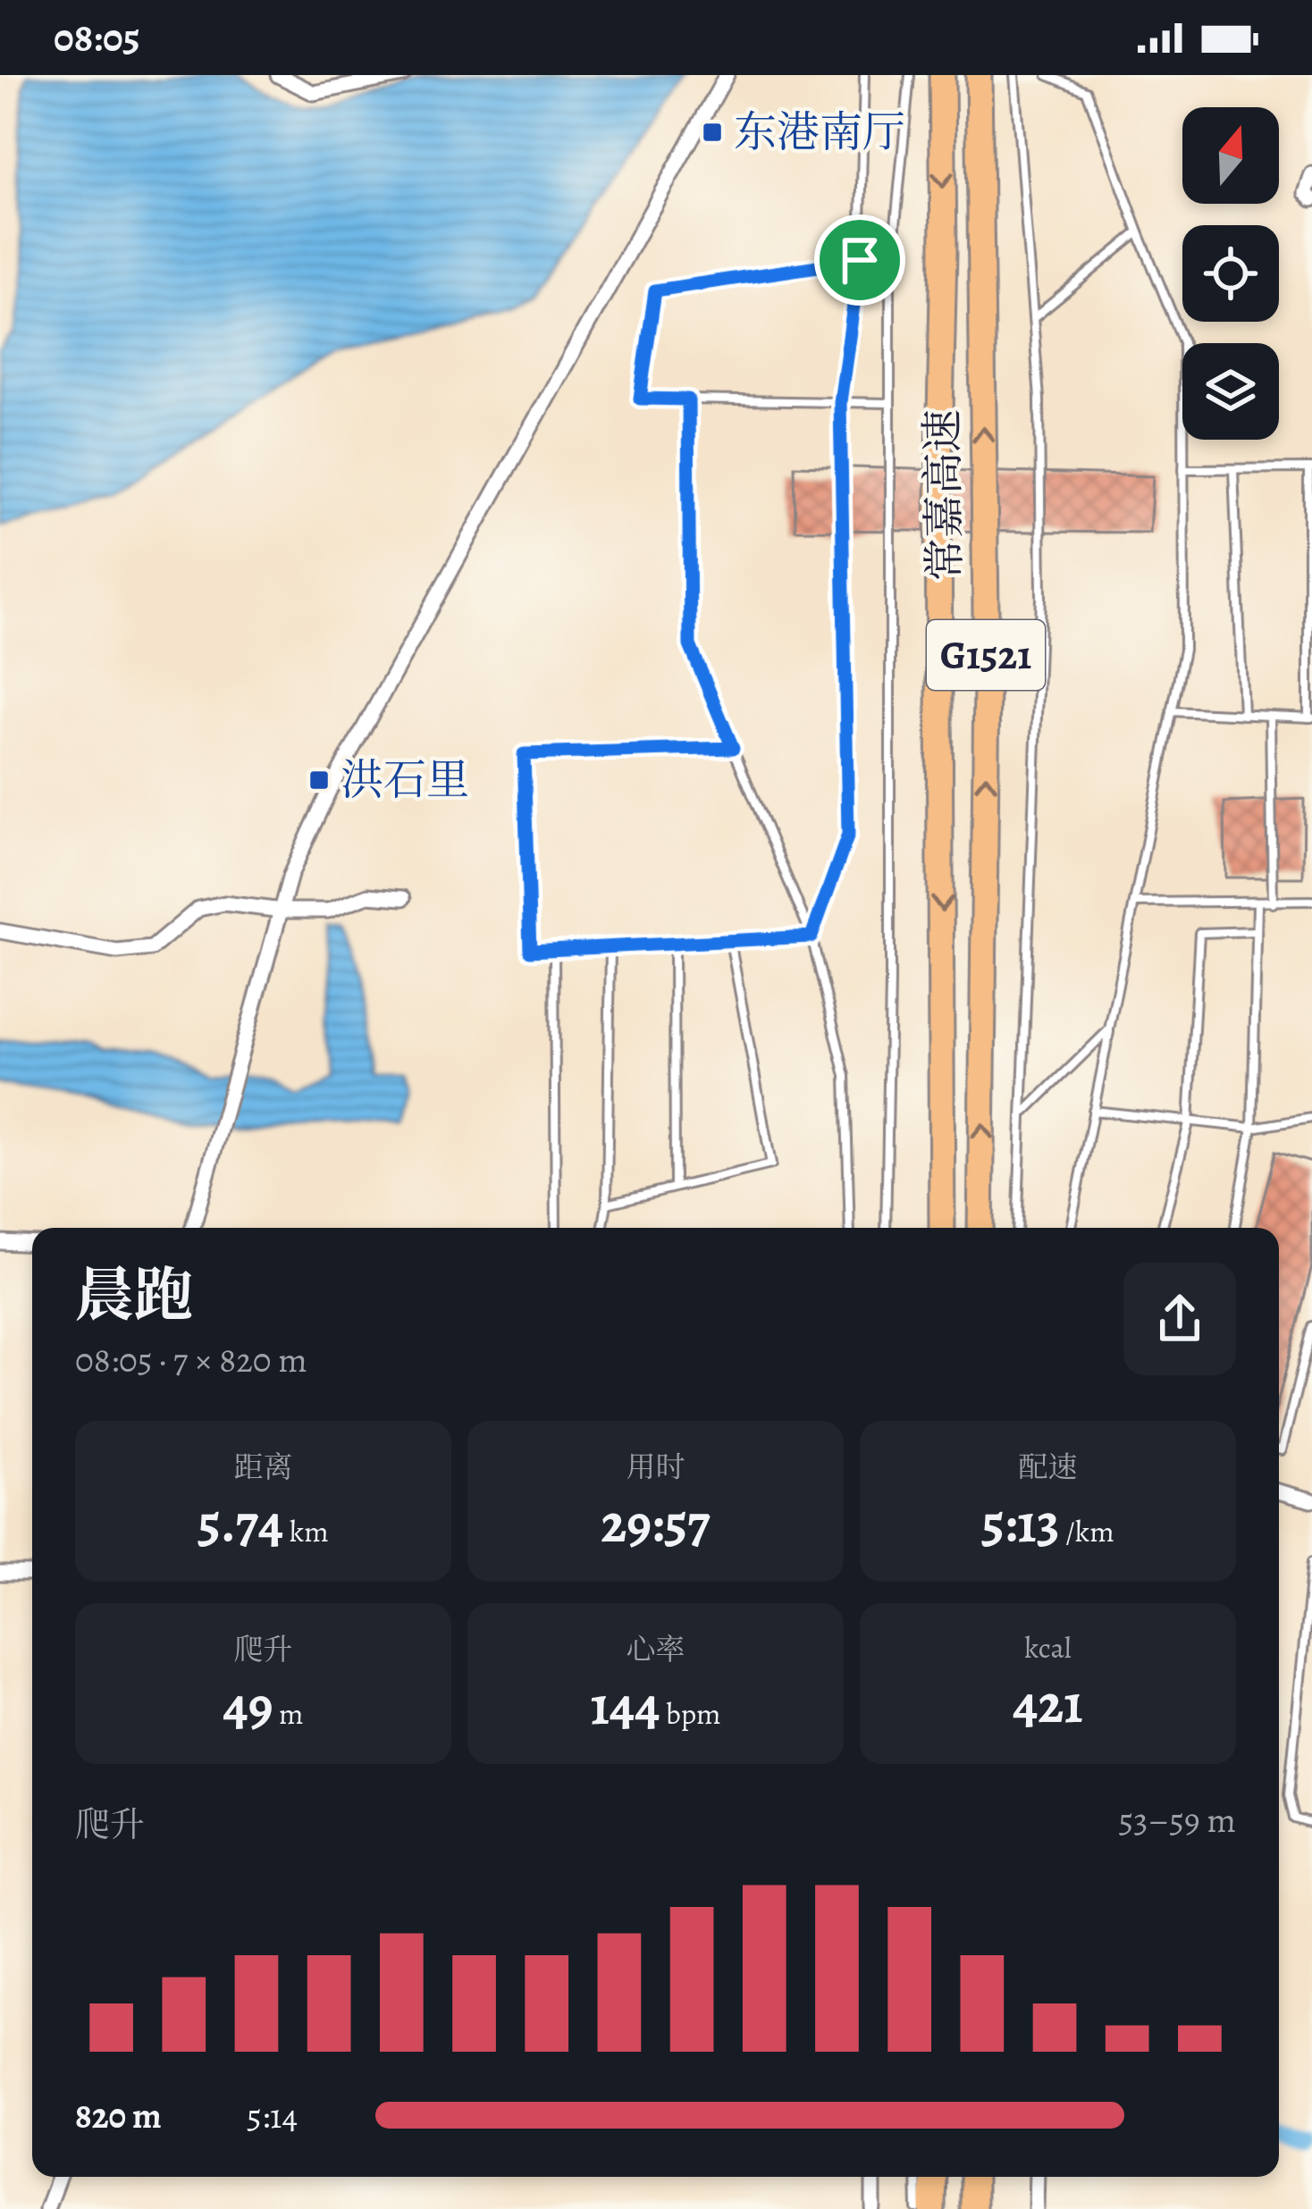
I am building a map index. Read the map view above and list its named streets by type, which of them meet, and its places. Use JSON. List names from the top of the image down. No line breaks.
{"streets":{"highway":["常嘉高速","G1521"]},"places":{"transit":["东港南厅","洪石里"]},"north":"top","page":{"status":"08:05","heading":["晨跑","08:05 · 7 × 820 m"],"stats":[["距离","5.74 km"],["用时","29:57"],["配速","5:13 /km"],["爬升","49 m"],["心率","144 bpm"],["kcal","421"]],"chart":["爬升","53–59 m"],"list":[{"name":"820 m","note":"5:14"}]}}
